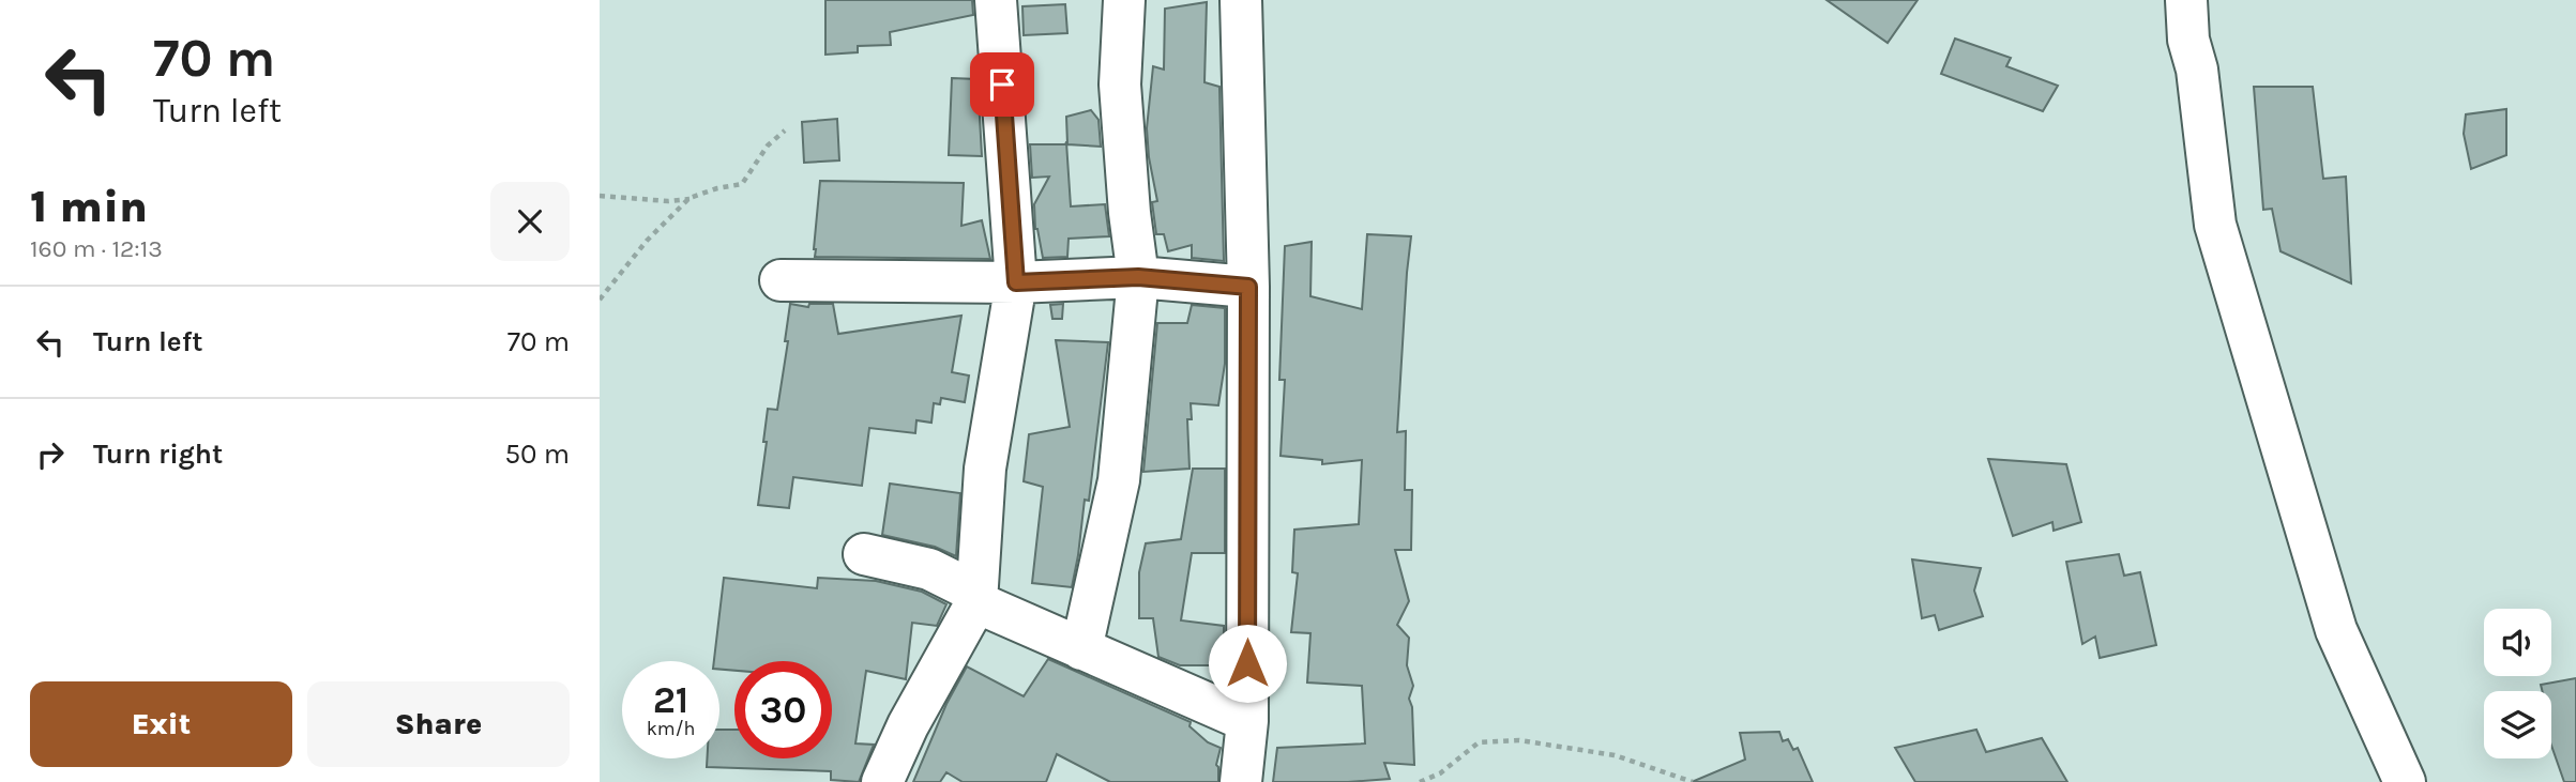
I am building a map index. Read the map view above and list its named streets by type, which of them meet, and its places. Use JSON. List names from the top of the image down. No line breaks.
{"page":{"turn":["70 m","Turn left"],"heading":["1 min","160 m · 12:13"],"list":[{"name":"Turn left","value":"70 m"},{"name":"Turn right","value":"50 m"}],"speed":"21 km/h","limit":"30","buttons":["Exit","Share"]}}
